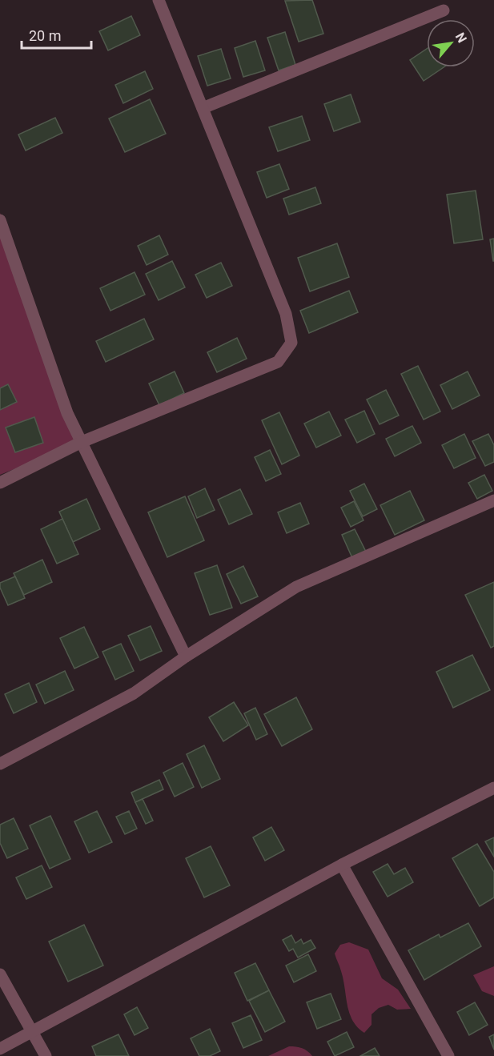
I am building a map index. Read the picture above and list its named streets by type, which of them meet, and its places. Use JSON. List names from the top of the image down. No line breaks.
{"scale_bar":"20 m","north":"top right"}
